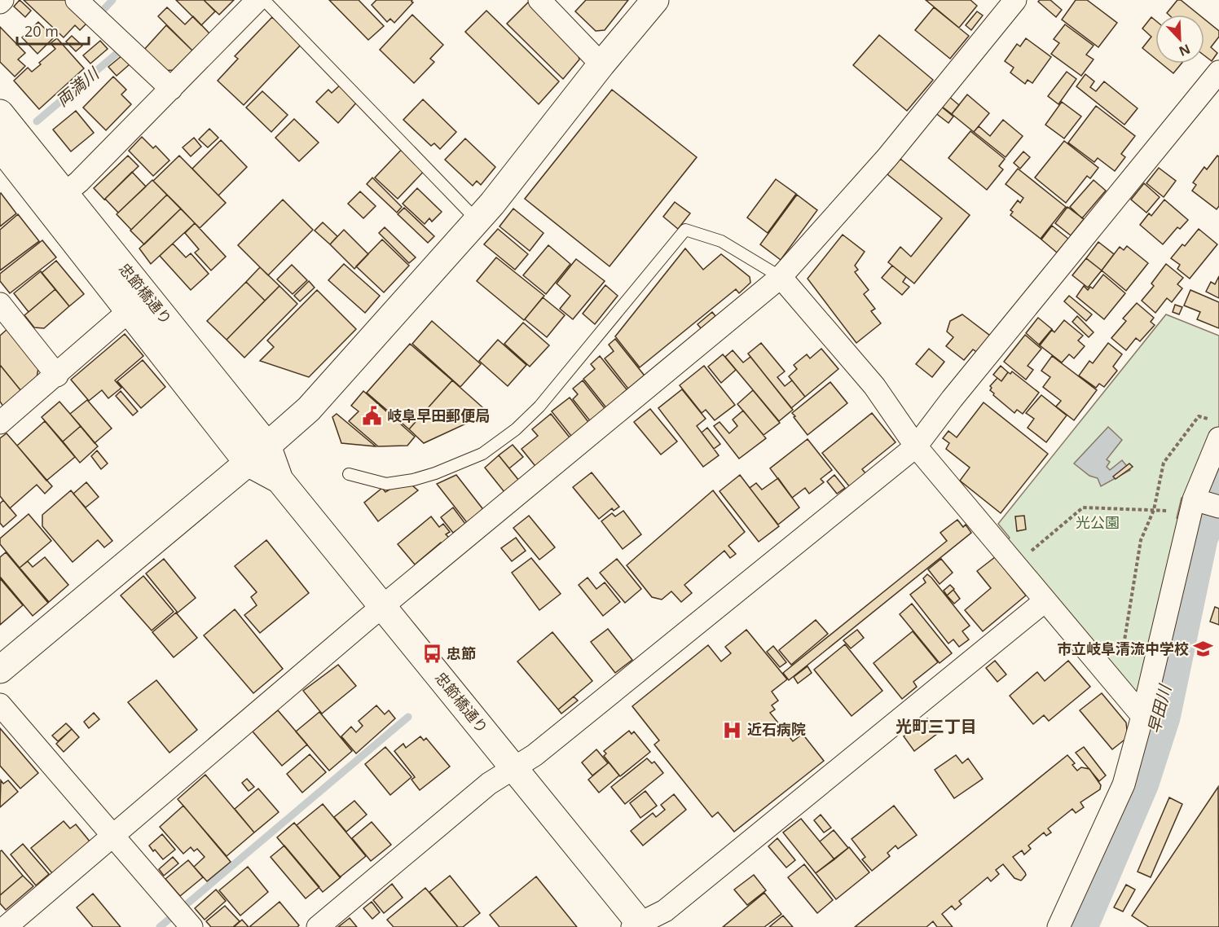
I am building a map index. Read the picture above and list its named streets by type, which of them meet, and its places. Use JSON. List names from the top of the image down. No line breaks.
{"streets":{"main road":["忠節橋通り"]},"districts":["光町三丁目"],"water":["両満川","早田川"],"parks":["光公園"],"places":{"public building":["岐阜早田郵便局"],"school or university":["市立岐阜清流中学校"],"bus stop":["忠節"],"hospital":["近石病院"]},"scale_bar":"20 m","north":"bottom right"}
